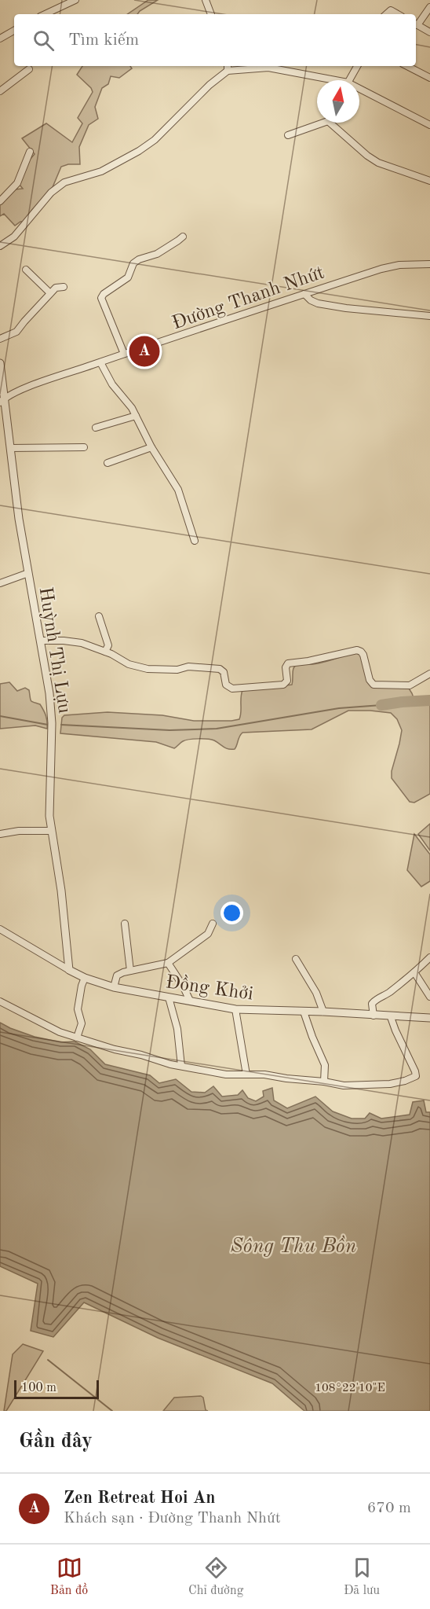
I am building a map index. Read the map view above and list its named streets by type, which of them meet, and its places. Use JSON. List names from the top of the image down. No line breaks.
{"streets":{"street":["Đường Thanh Nhứt","Huỳnh Thị Lựu","Đồng Khởi"]},"crossings":[["Đường Thanh Nhứt","Huỳnh Thị Lựu"],["Huỳnh Thị Lựu","Đồng Khởi"]],"water":["Sông Thu Bồn"],"scale_bar":"100 m","north":"top","page":{"search":"Tìm kiếm","pins":"A","scale":"100 m","heading":"Gần đây","list":[{"mark":"A","name":"Zen Retreat Hoi An","note":"Khách sạn · Đường Thanh Nhứt","value":"670 m"}],"nav":["Bản đồ","Chỉ đường","Đã lưu"]},"coordinates":["108°22'10\"E"]}
